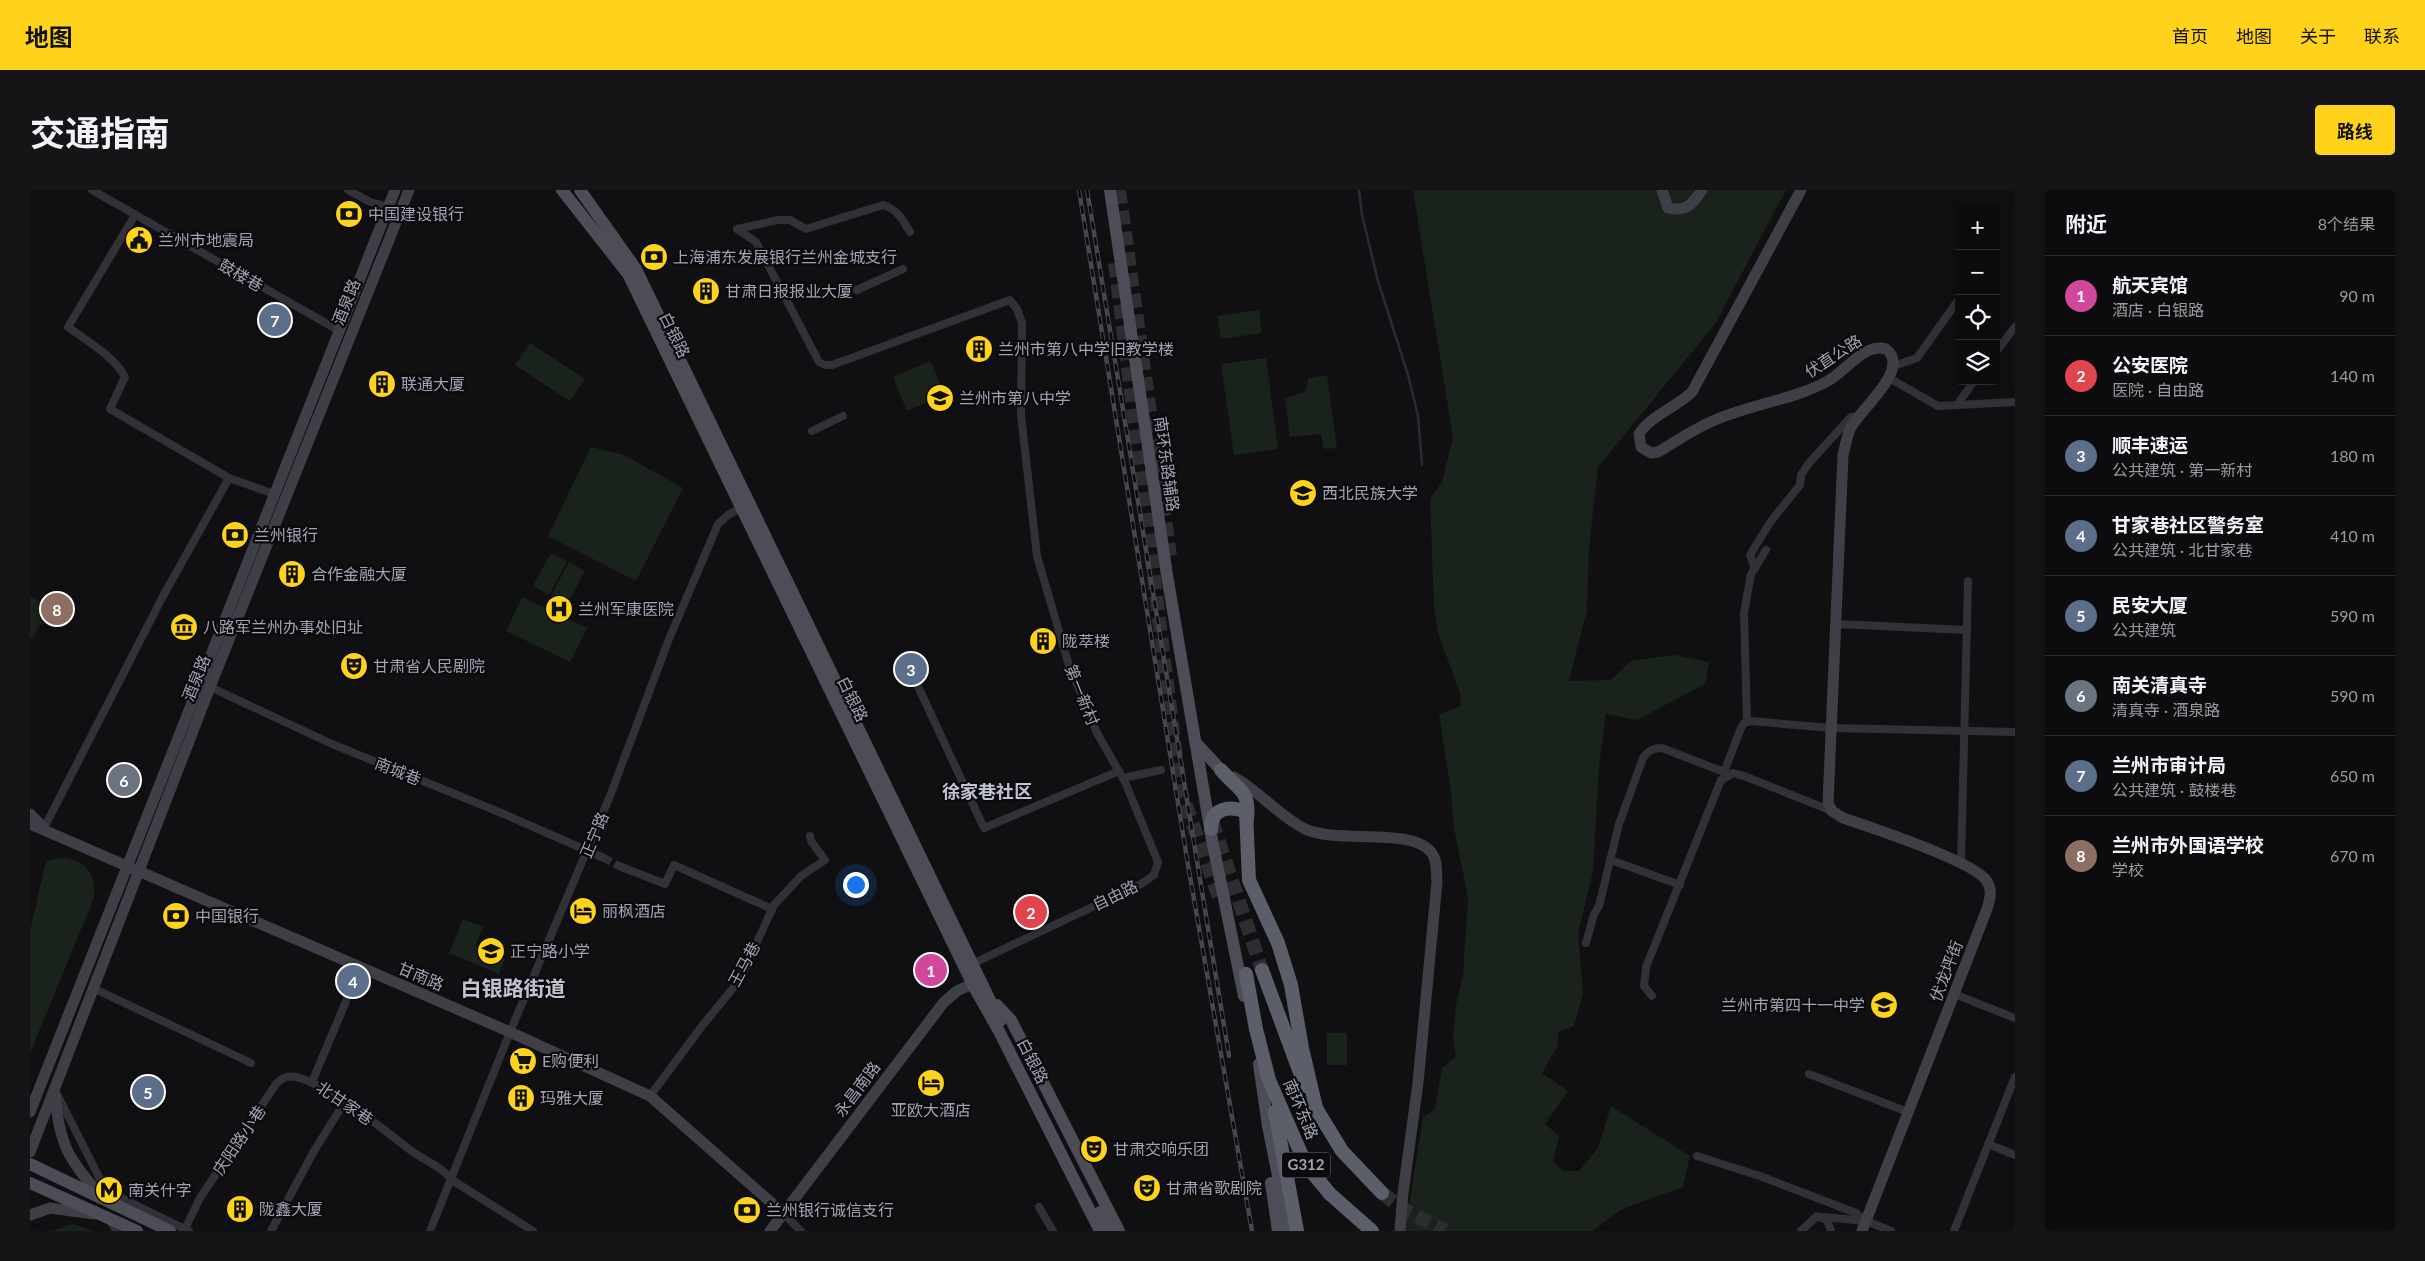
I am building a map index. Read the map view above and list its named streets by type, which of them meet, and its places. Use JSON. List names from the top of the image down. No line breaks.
{"streets":{"highway":["南环东路","G312"],"main road":["酒泉路","白银路","伏直公路","南环东路辅路","伏龙坪街","甘南路","永昌南路"],"street":["鼓楼巷","第一新村","南城巷","正宁路","自由路","王马巷","北甘家巷","庆阳路小巷"]},"crossings":[["鼓楼巷","酒泉路"],["酒泉路","南城巷"],["酒泉路","甘南路"],["白银路","正宁路"],["白银路","自由路"],["白银路","永昌南路"],["第一新村","自由路"],["南城巷","正宁路"],["正宁路","甘南路"],["正宁路","北甘家巷"],["王马巷","甘南路"],["甘南路","永昌南路"],["甘南路","北甘家巷"],["北甘家巷","庆阳路小巷"]],"districts":["徐家巷社区","白银路街道"],"places":{"bank":["中国建设银行","上海浦东发展银行兰州金城支行","兰州银行","中国银行","兰州银行诚信支行"],"public building":["兰州市地震局"],"building":["甘肃日报报业大厦","兰州市第八中学旧教学楼","联通大厦","合作金融大厦","陇萃楼","玛雅大厦","陇鑫大厦"],"school or university":["兰州市第八中学","西北民族大学","正宁路小学","兰州市第四十一中学"],"hospital":["兰州军康医院"],"museum":["八路军兰州办事处旧址"],"theatre":["甘肃省人民剧院","甘肃交响乐团","甘肃省歌剧院"],"hotel":["丽枫酒店","亚欧大酒店"],"supermarket":["E购便利"],"metro station":["南关什字"]},"page":{"header":"地图","nav":["首页","地图","关于","联系"],"title":"交通指南","buttons":"路线","heading":["附近","8个结果"],"map_buttons":["+","−"],"list":[{"mark":"1","name":"航天宾馆","note":"酒店 · 白银路","value":"90 m"},{"mark":"2","name":"公安医院","note":"医院 · 自由路","value":"140 m"},{"mark":"3","name":"顺丰速运","note":"公共建筑 · 第一新村","value":"180 m"},{"mark":"4","name":"甘家巷社区警务室","note":"公共建筑 · 北甘家巷","value":"410 m"},{"mark":"5","name":"民安大厦","note":"公共建筑","value":"590 m"},{"mark":"6","name":"南关清真寺","note":"清真寺 · 酒泉路","value":"590 m"},{"mark":"7","name":"兰州市审计局","note":"公共建筑 · 鼓楼巷","value":"650 m"},{"mark":"8","name":"兰州市外国语学校","note":"学校","value":"670 m"}],"pins":["7","8","3","6","2","1","4","5"]}}
